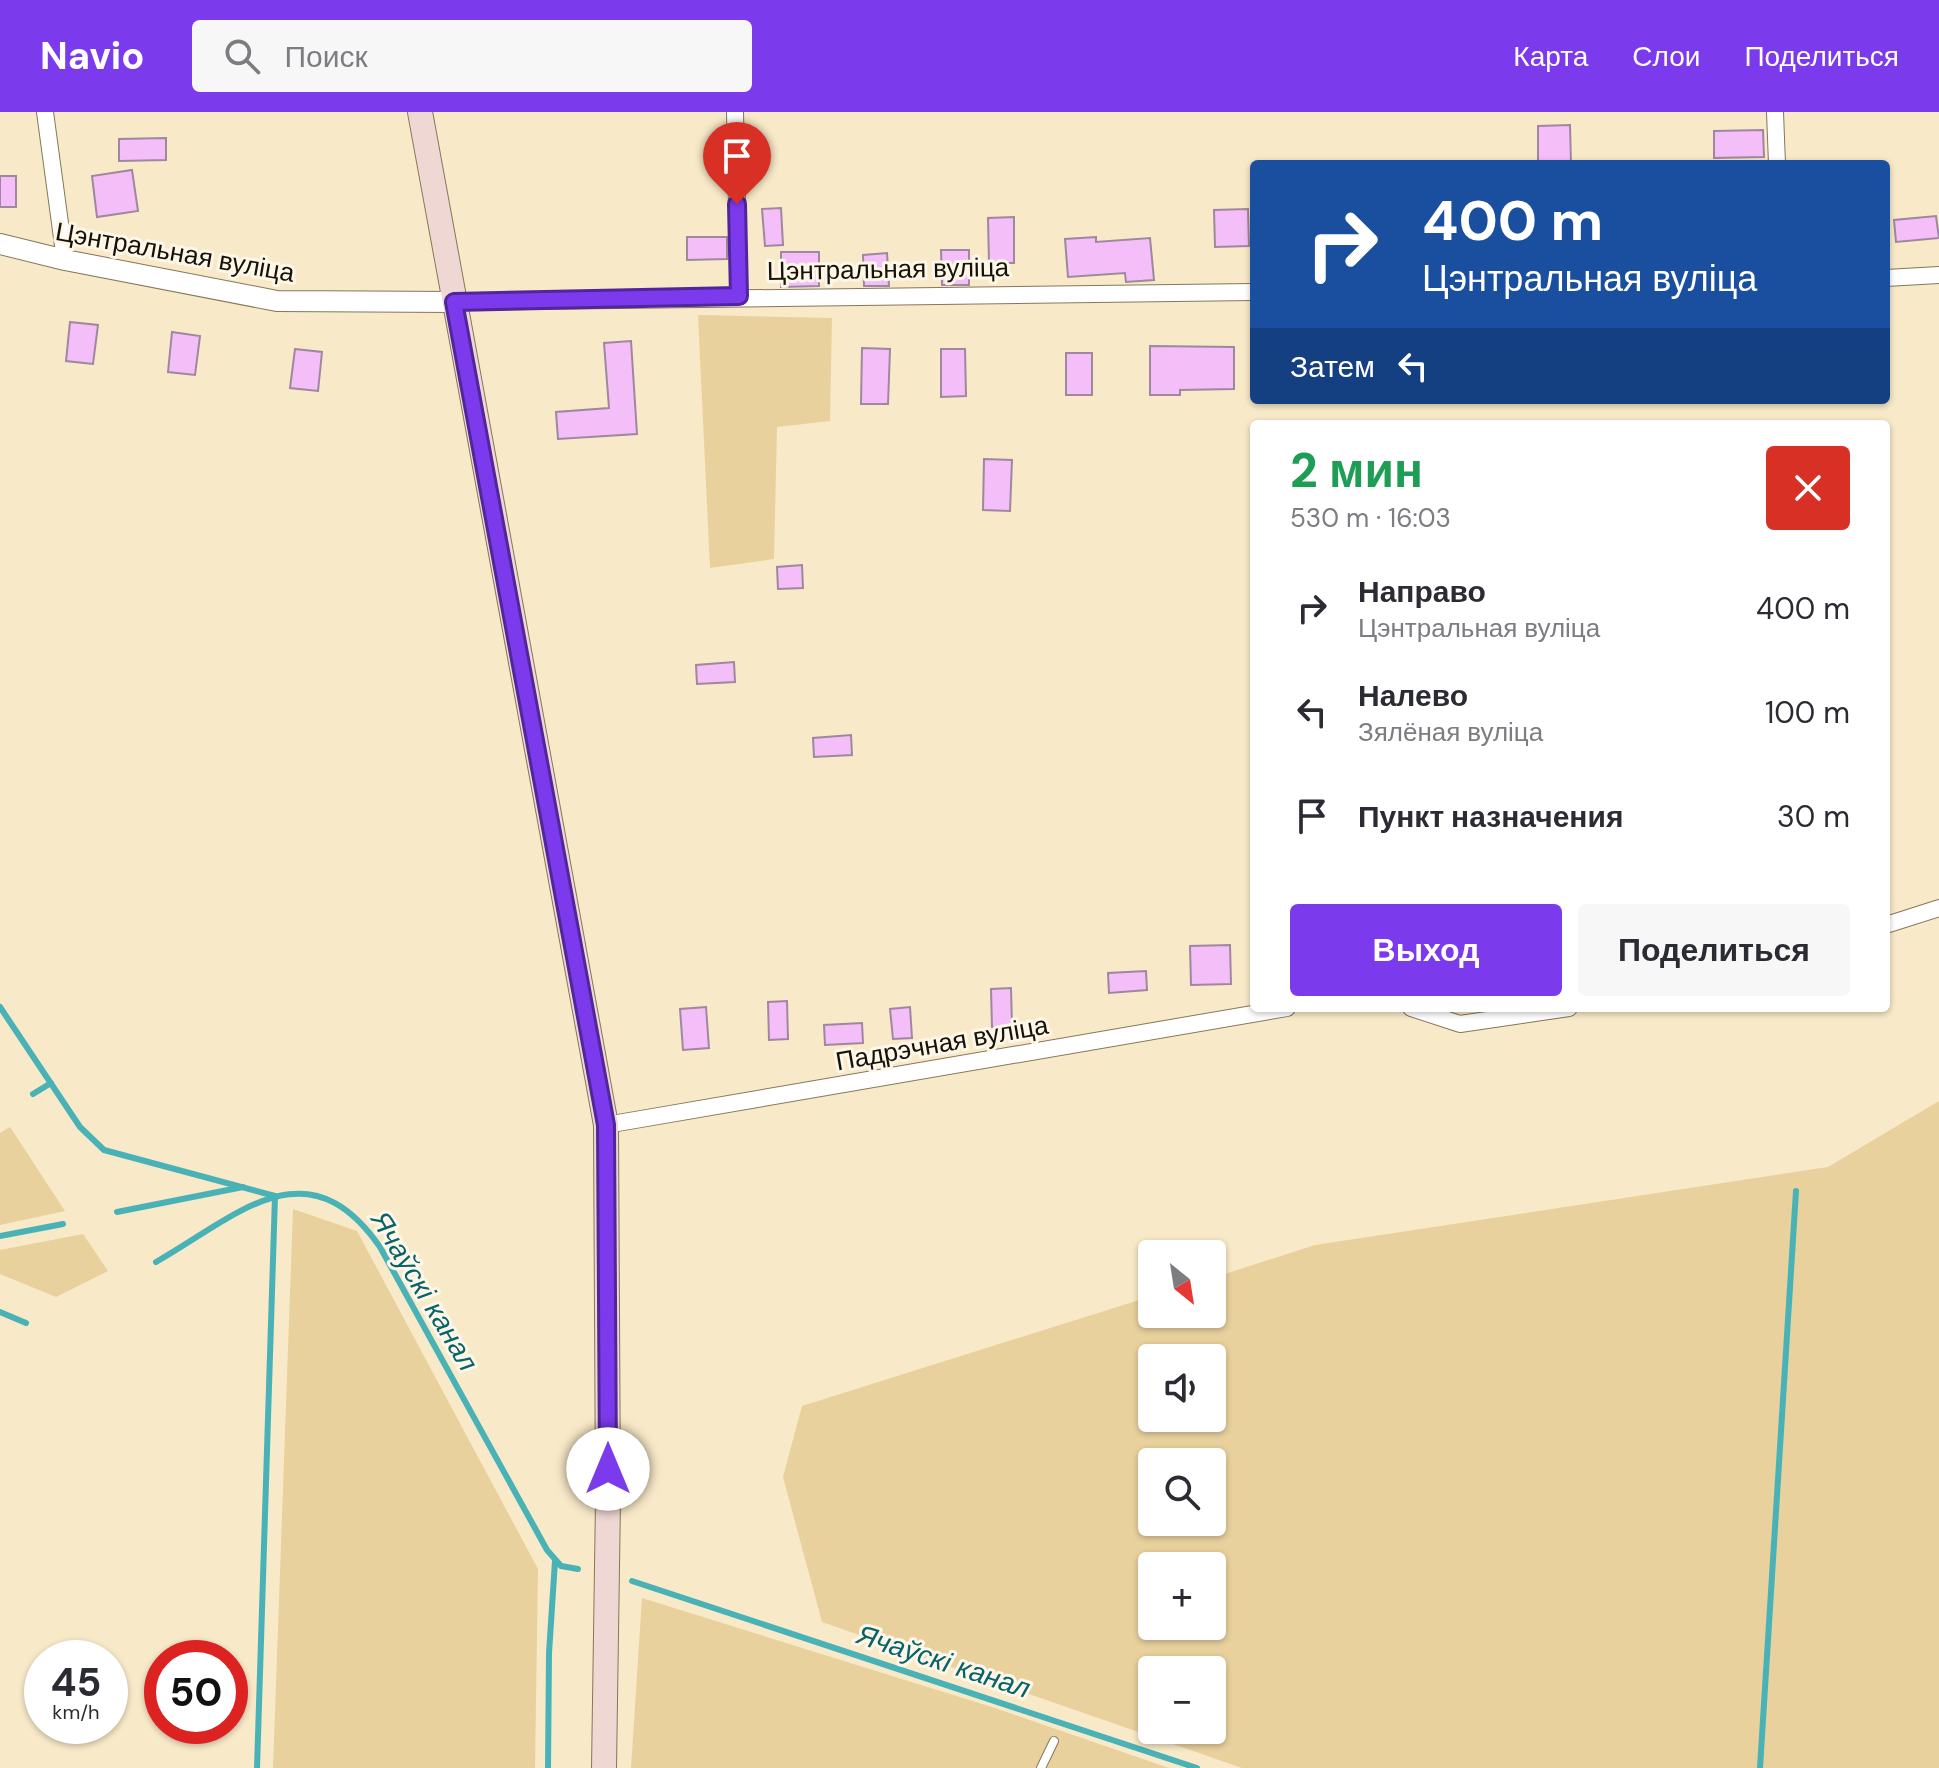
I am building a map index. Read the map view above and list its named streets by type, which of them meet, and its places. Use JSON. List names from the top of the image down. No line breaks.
{"streets":{"street":["Цэнтральная вуліца","Падрэчная вуліца"]},"water":["Ячаўскі канал"],"north":"bottom right","page":{"header":"Navio","search":"Поиск","nav":["Карта","Слои","Поделиться"],"turn":["400 m","Цэнтральная вуліца"],"then":"Затем","heading":["2 мин","530 m · 16:03"],"list":[{"name":"Направо","note":"Цэнтральная вуліца","value":"400 m"},{"name":"Налево","note":"Зялёная вуліца","value":"100 m"},{"name":"Пункт назначения","value":"30 m"}],"buttons":["Выход","Поделиться"],"map_buttons":["+","−"],"speed":"45 km/h","limit":"50"}}
